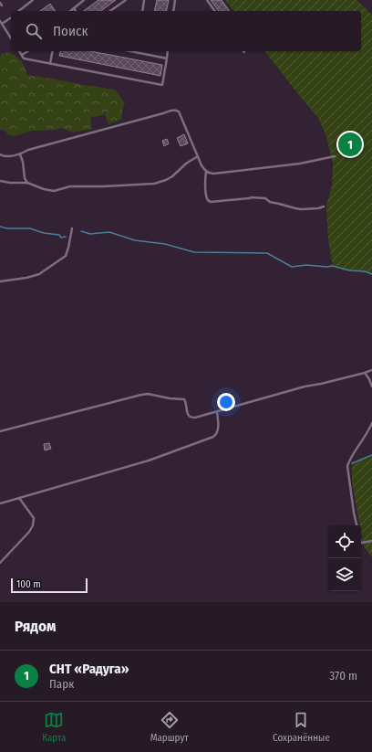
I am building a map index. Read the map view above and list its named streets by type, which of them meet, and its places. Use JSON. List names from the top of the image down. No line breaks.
{"scale_bar":"100 m","page":{"search":"Поиск","pins":"1","scale":"100 m","heading":"Рядом","list":[{"mark":"1","name":"СНТ «Радуга»","note":"Парк","value":"370 m"}],"nav":["Карта","Маршрут","Сохранённые"]}}
